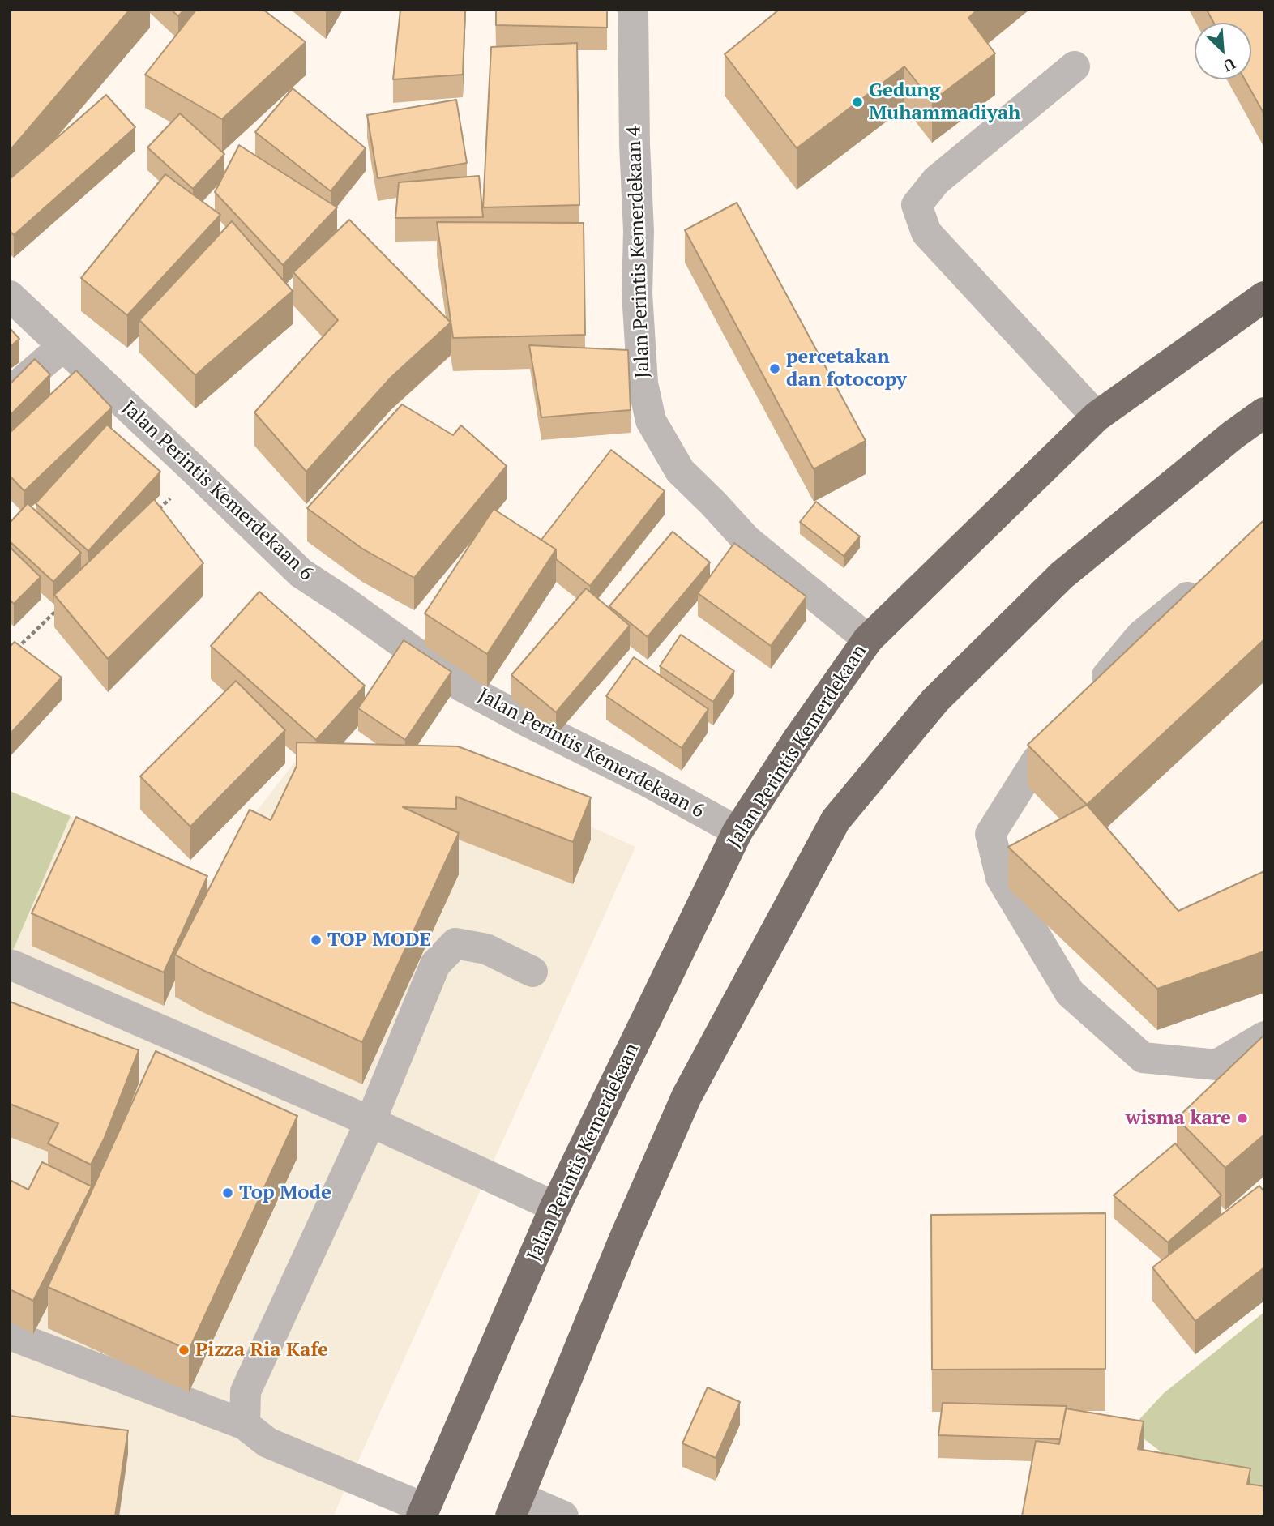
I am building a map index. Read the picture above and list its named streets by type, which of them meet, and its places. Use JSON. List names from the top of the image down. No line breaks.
{"streets":{"highway":["Jalan Perintis Kemerdekaan"],"street":["Jalan Perintis Kemerdekaan 4","Jalan Perintis Kemerdekaan 6"]},"crossings":[["Jalan Perintis Kemerdekaan 4","Jalan Perintis Kemerdekaan"],["Jalan Perintis Kemerdekaan 6","Jalan Perintis Kemerdekaan"]],"places":["Gedung Muhammadiyah","percetakan dan fotocopy","TOP MODE","wisma kare","Top Mode","Pizza Ria Kafe"],"north":"bottom right"}
